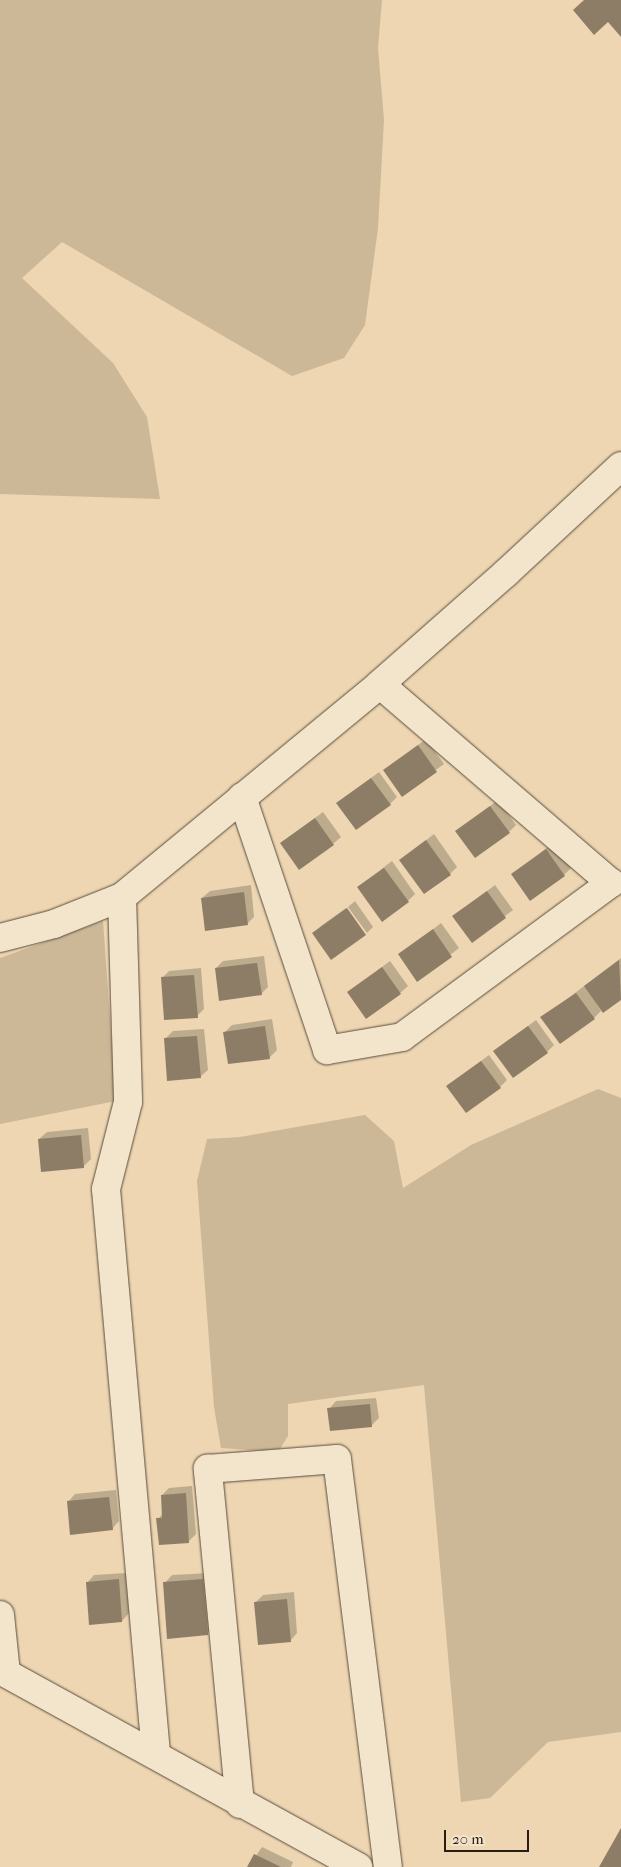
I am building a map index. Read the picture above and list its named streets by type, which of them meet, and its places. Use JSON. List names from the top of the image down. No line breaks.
{"scale_bar":"20 m"}
